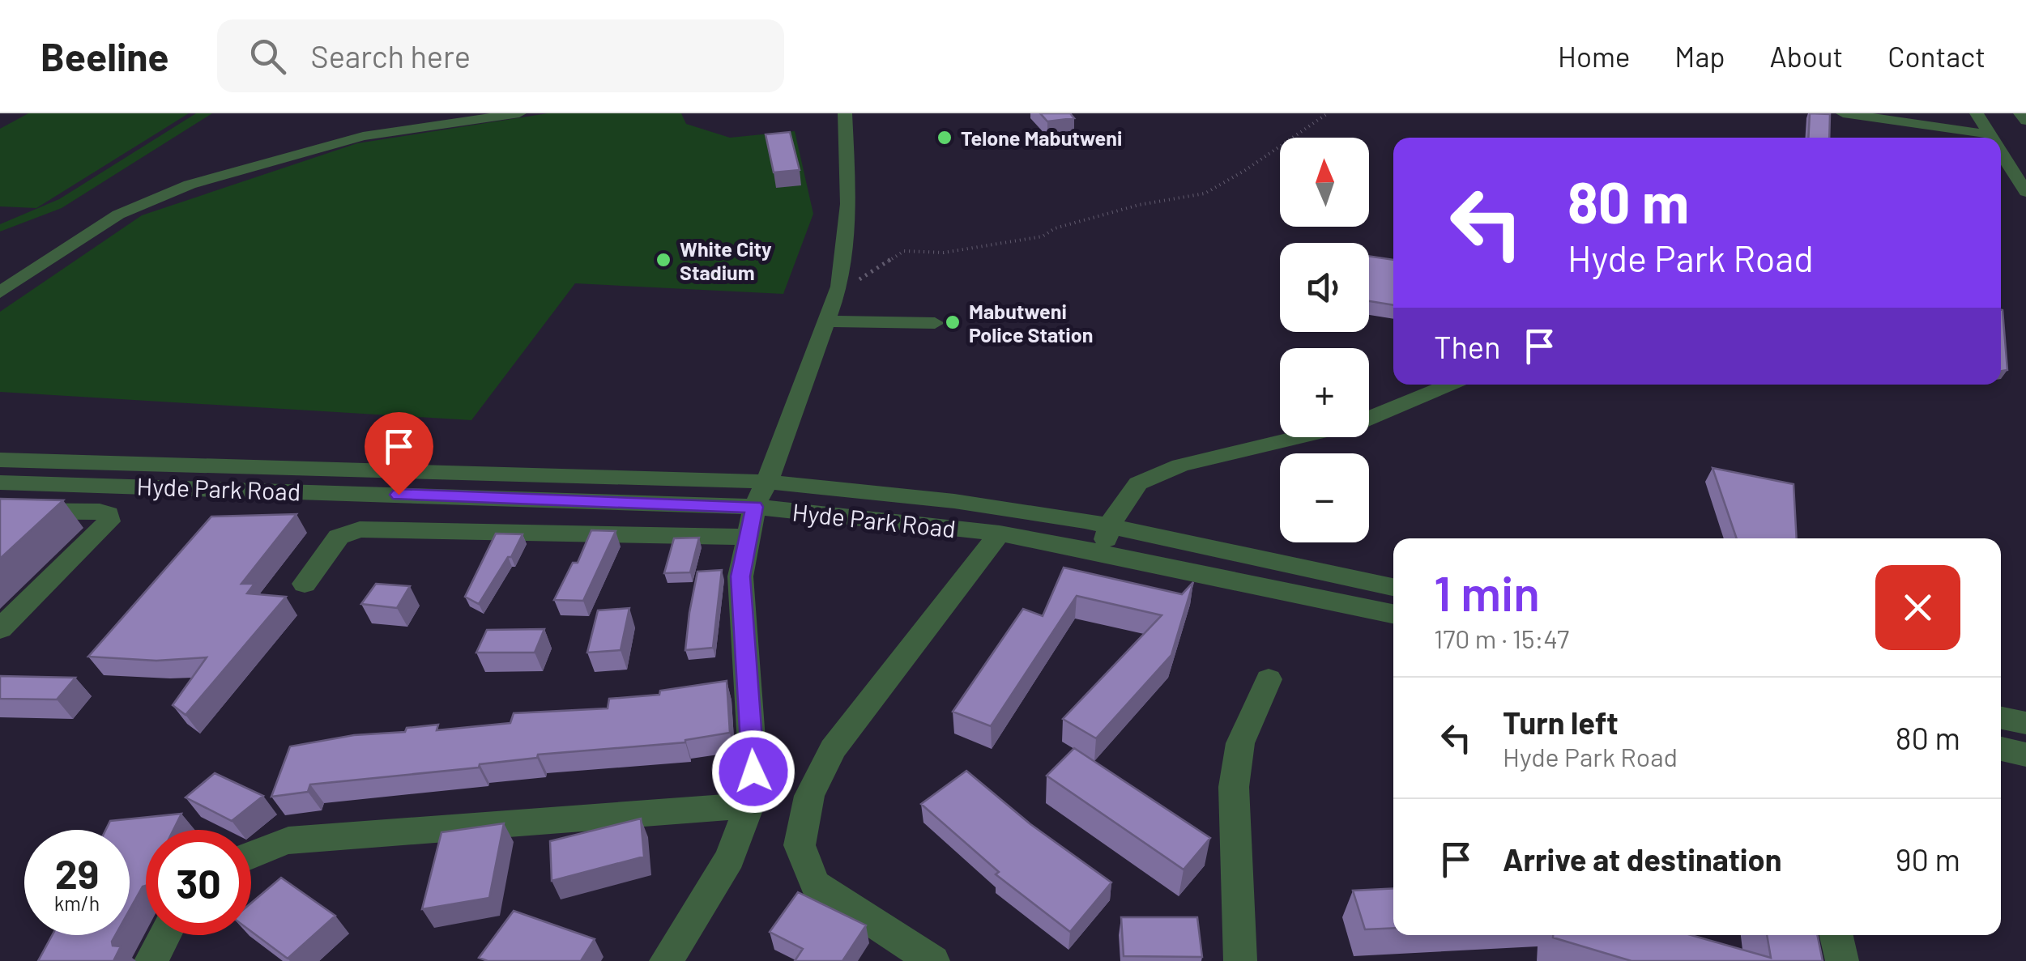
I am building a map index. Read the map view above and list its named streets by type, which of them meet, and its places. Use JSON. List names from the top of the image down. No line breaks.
{"streets":{"street":["Hyde Park Road"]},"places":["Telone Mabutweni","White City Stadium","Mabutweni Police Station"],"north":"top","page":{"header":"Beeline","search":"Search here","nav":["Home","Map","About","Contact"],"map_buttons":["+","−"],"turn":["80 m","Hyde Park Road"],"then":"Then","heading":["1 min","170 m · 15:47"],"list":[{"name":"Turn left","note":"Hyde Park Road","value":"80 m"},{"name":"Arrive at destination","value":"90 m"}],"speed":"29 km/h","limit":"30"}}
